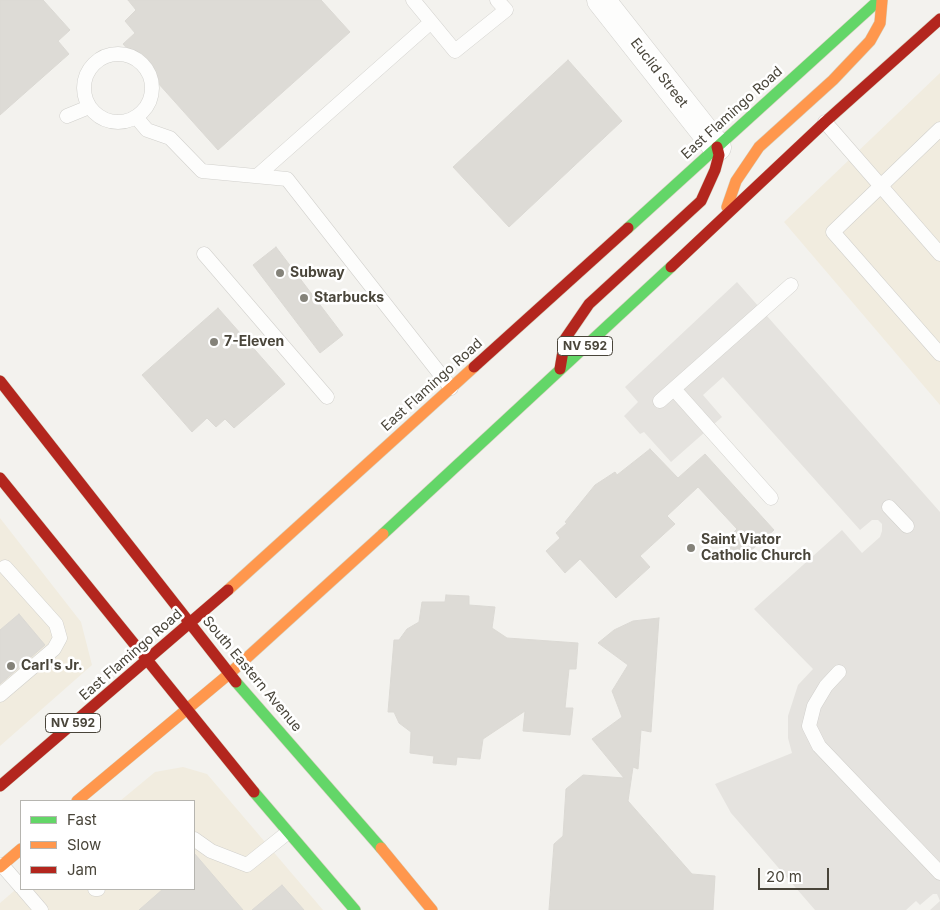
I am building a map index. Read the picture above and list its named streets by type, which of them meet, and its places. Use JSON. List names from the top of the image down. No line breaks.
{"streets":{"main road":["East Flamingo Road","NV 592","South Eastern Avenue"],"street":["Euclid Street"]},"crossings":[["Euclid Street","East Flamingo Road"],["East Flamingo Road","South Eastern Avenue"],["NV 592","South Eastern Avenue"]],"places":["Subway","Starbucks","7-Eleven","Saint Viator Catholic Church","Carl's Jr."],"legend":["Fast","Slow","Jam"],"scale_bar":"20 m"}
